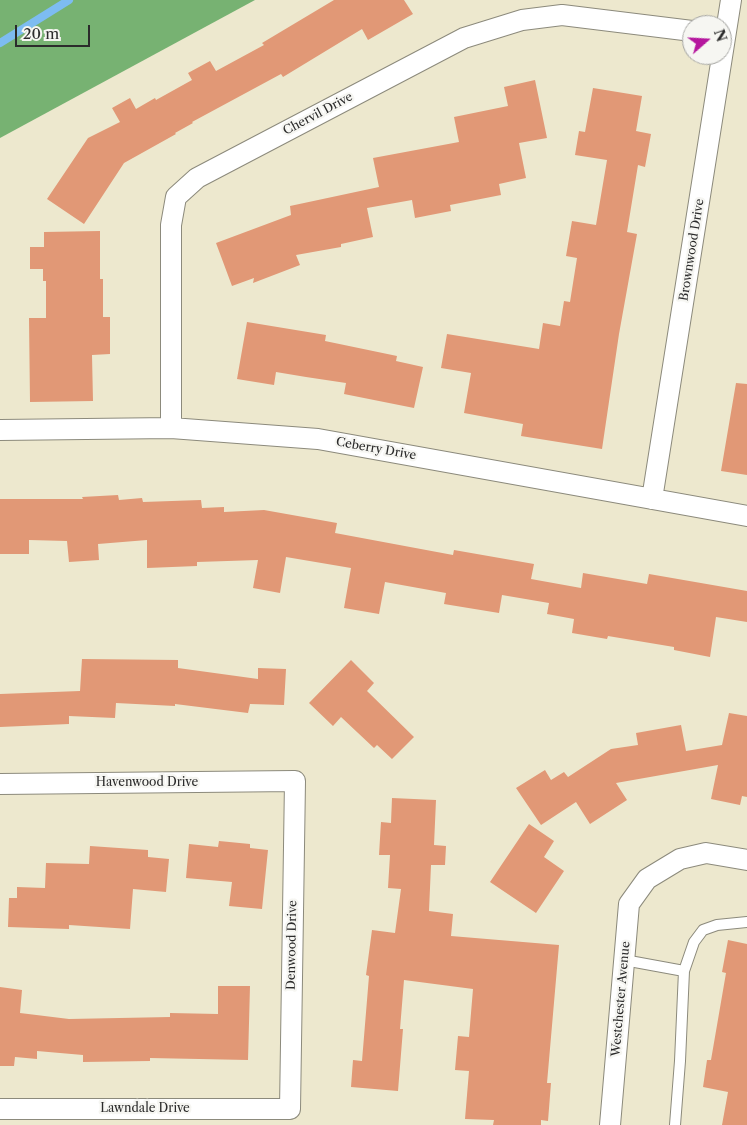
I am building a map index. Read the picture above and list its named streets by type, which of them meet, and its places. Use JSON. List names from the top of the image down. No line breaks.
{"streets":{"street":["Chervil Drive","Brownwood Drive","Ceberry Drive","Havenwood Drive","Denwood Drive","Westchester Avenue","Lawndale Drive"]},"crossings":[["Chervil Drive","Ceberry Drive"],["Brownwood Drive","Ceberry Drive"],["Havenwood Drive","Denwood Drive"],["Denwood Drive","Lawndale Drive"]],"scale_bar":"20 m","north":"right"}
